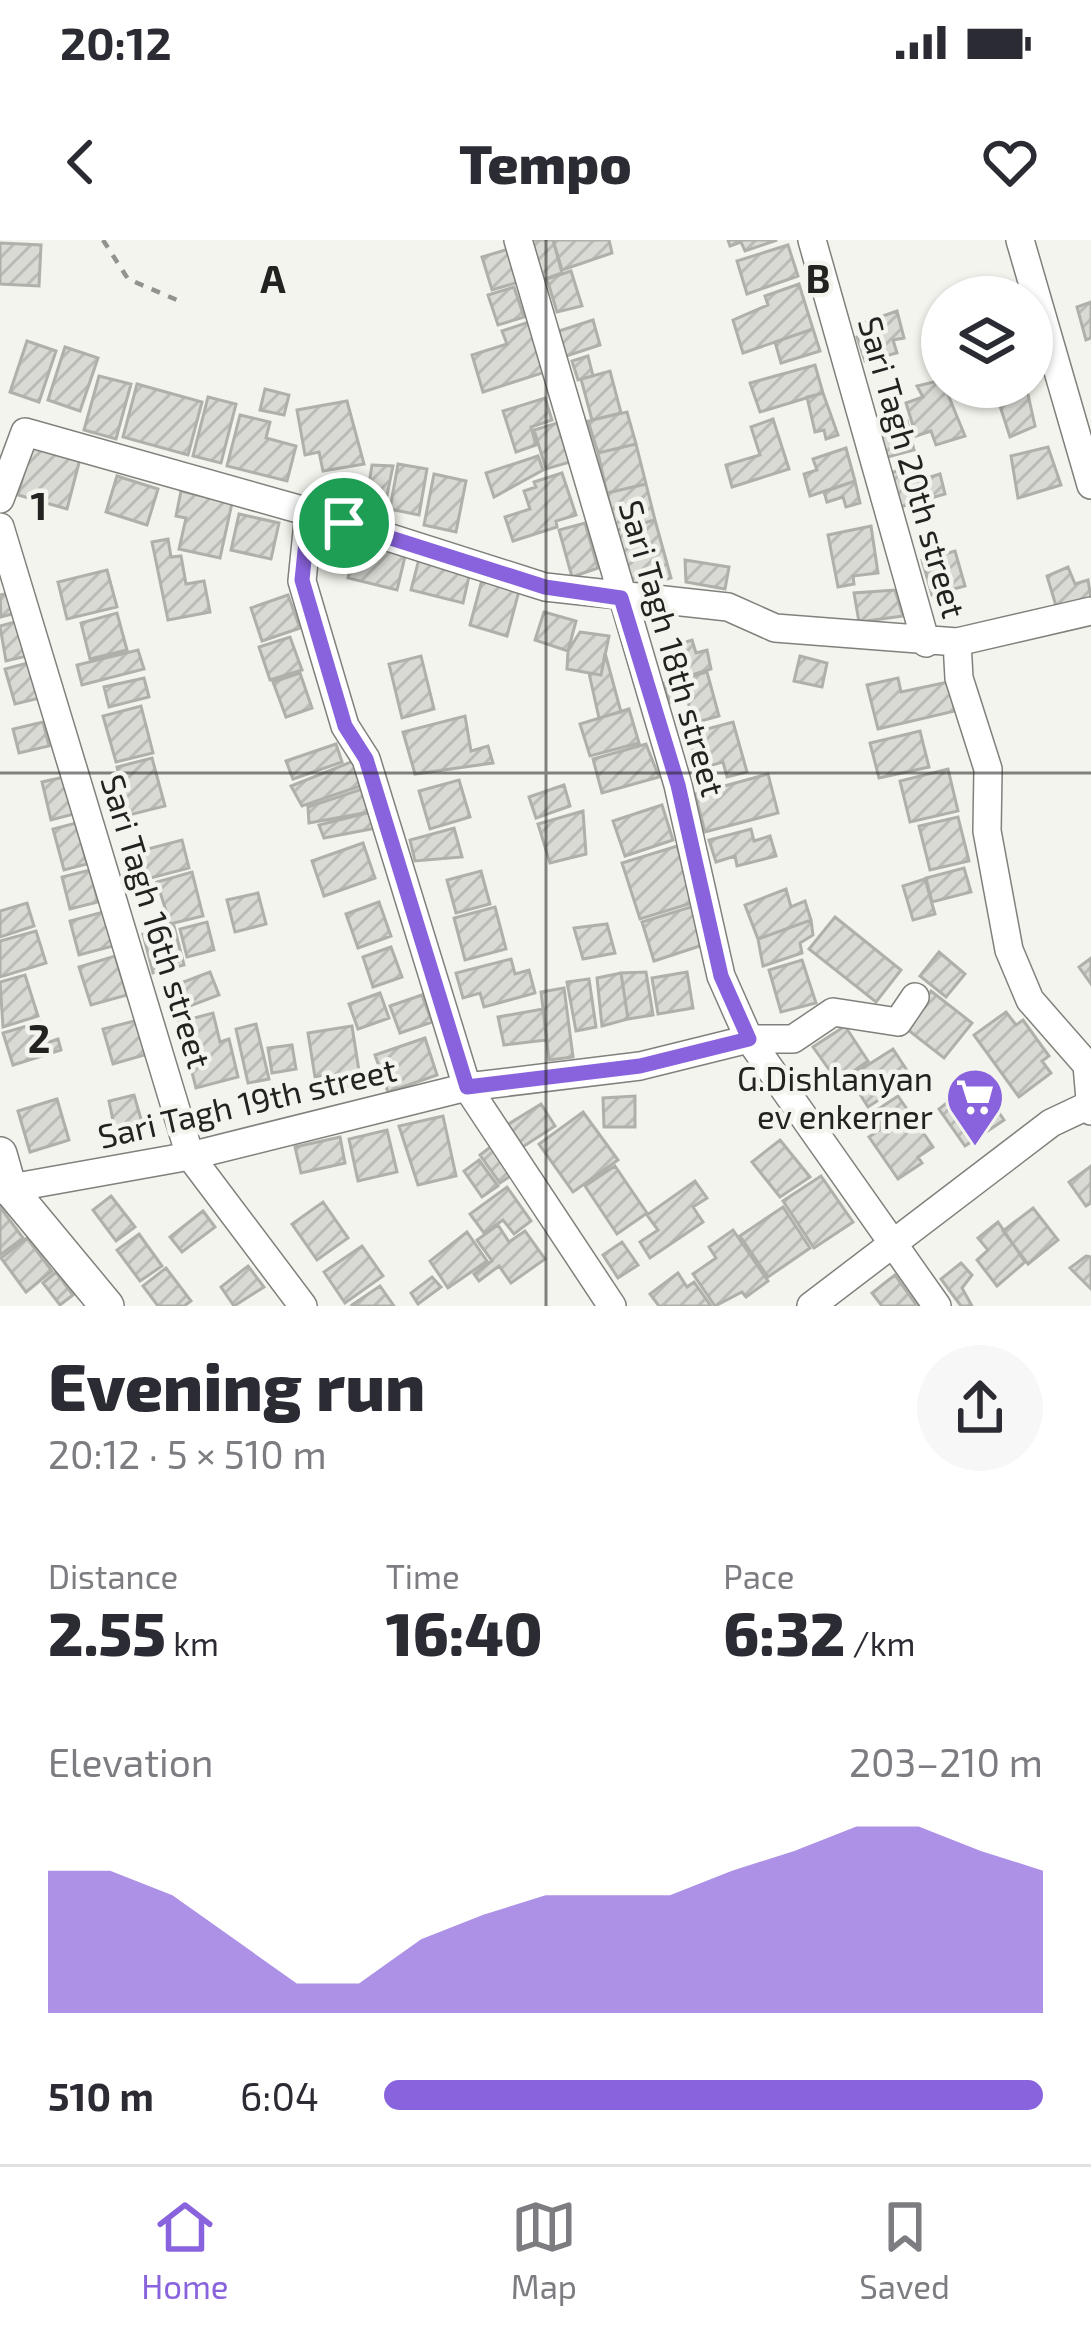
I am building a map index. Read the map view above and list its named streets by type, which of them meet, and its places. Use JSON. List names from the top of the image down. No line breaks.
{"streets":{"street":["Sari Tagh 20th street","Sari Tagh 18th street","Sari Tagh 16th street","Sari Tagh 19th street"]},"crossings":[["Sari Tagh 18th street","Sari Tagh 19th street"],["Sari Tagh 16th street","Sari Tagh 19th street"]],"places":{"supermarket":["G.Dishlanyan ev enkerner"]},"page":{"status":"20:12","header":"Tempo","heading":["Evening run","20:12 · 5 × 510 m"],"stats":[["Distance","2.55 km"],["Time","16:40"],["Pace","6:32 /km"]],"chart":["Elevation","203–210 m"],"list":[{"name":"510 m","note":"6:04"}],"tabs":["Home","Map","Saved"]},"grid":{"columns":["A","B"],"rows":["1","2"]}}
